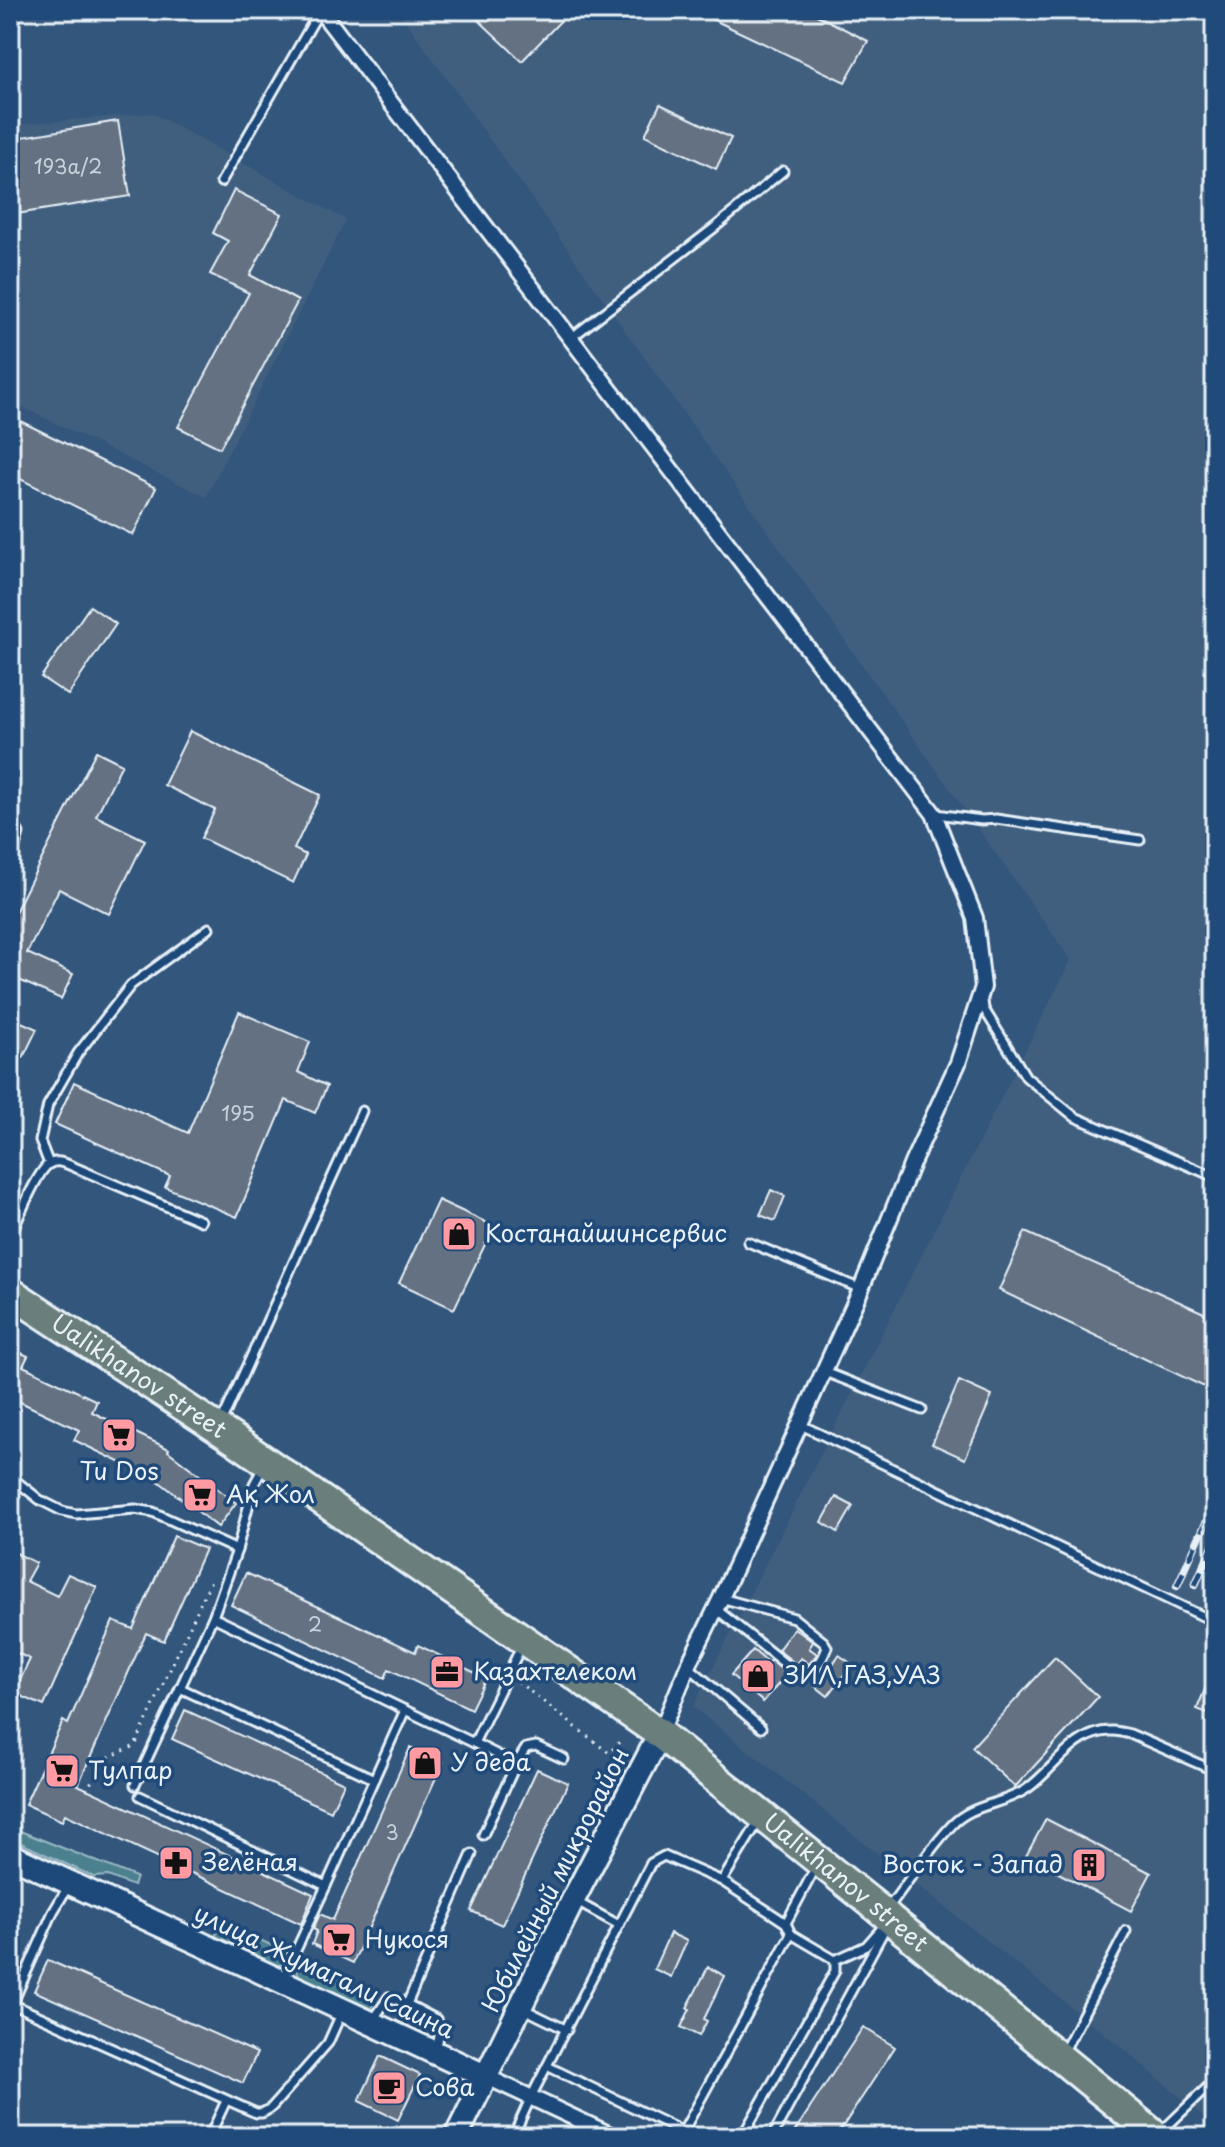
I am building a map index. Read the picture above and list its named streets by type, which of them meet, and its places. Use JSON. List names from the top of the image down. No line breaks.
{"streets":{"highway":["Ualikhanov street"],"street":["Юбилейный микрорайон","улица Жумагали Саина"]},"crossings":[["Ualikhanov street","Юбилейный микрорайон"],["Юбилейный микрорайон","улица Жумагали Саина"]],"places":{"shop":["Костанайшинсервис","ЗИЛ,ГАЗ,УАЗ","У деда"],"supermarket":["Tu Dos","Ақ Жол","Тулпар","Нукося"],"office":["Казахтелеком"],"pharmacy":["Зелёная"],"building":["Восток - Запад"],"cafe":["Сова"]},"house_numbers":["193а/2","195","2","3"]}
